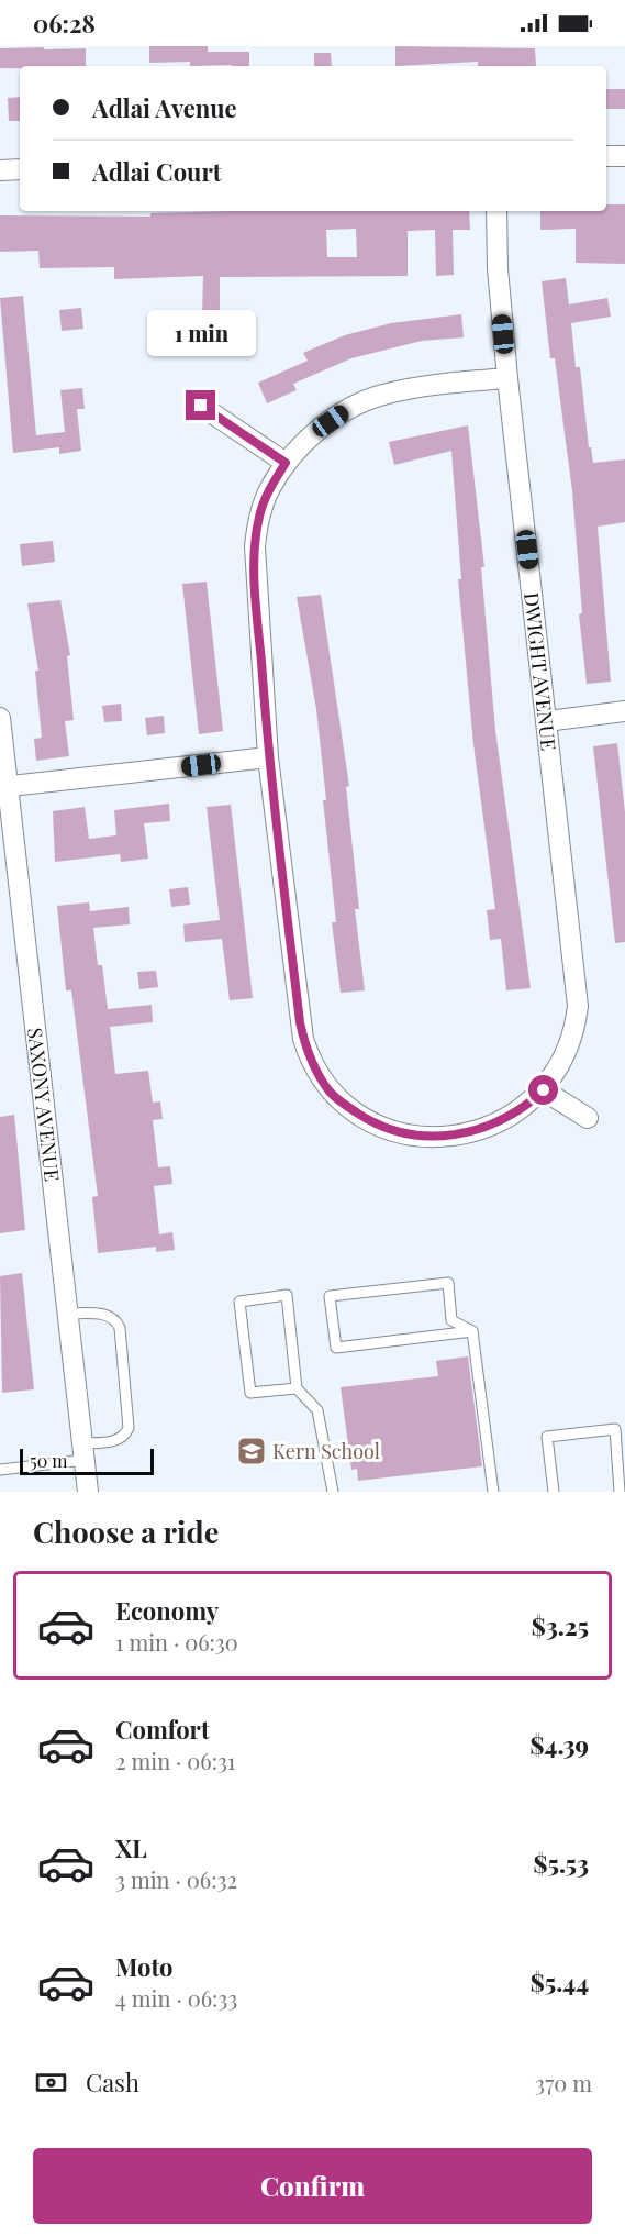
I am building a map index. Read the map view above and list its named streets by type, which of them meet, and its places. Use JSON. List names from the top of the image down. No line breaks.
{"streets":{"street":["DWIGHT AVENUE","SAXONY AVENUE"]},"places":{"school or university":["Kern School"]},"scale_bar":"50 m","page":{"status":"06:28","banner":["Adlai Avenue","Adlai Court"],"bubble":"1 min","scale":"50 m","heading":"Choose a ride","list":[{"name":"Economy","note":"1 min · 06:30","value":"$3.25"},{"name":"Comfort","note":"2 min · 06:31","value":"$4.39"},{"name":"XL","note":"3 min · 06:32","value":"$5.53"},{"name":"Moto","note":"4 min · 06:33","value":"$5.44"}],"pay":["Cash","370 m"],"buttons":"Confirm"}}
